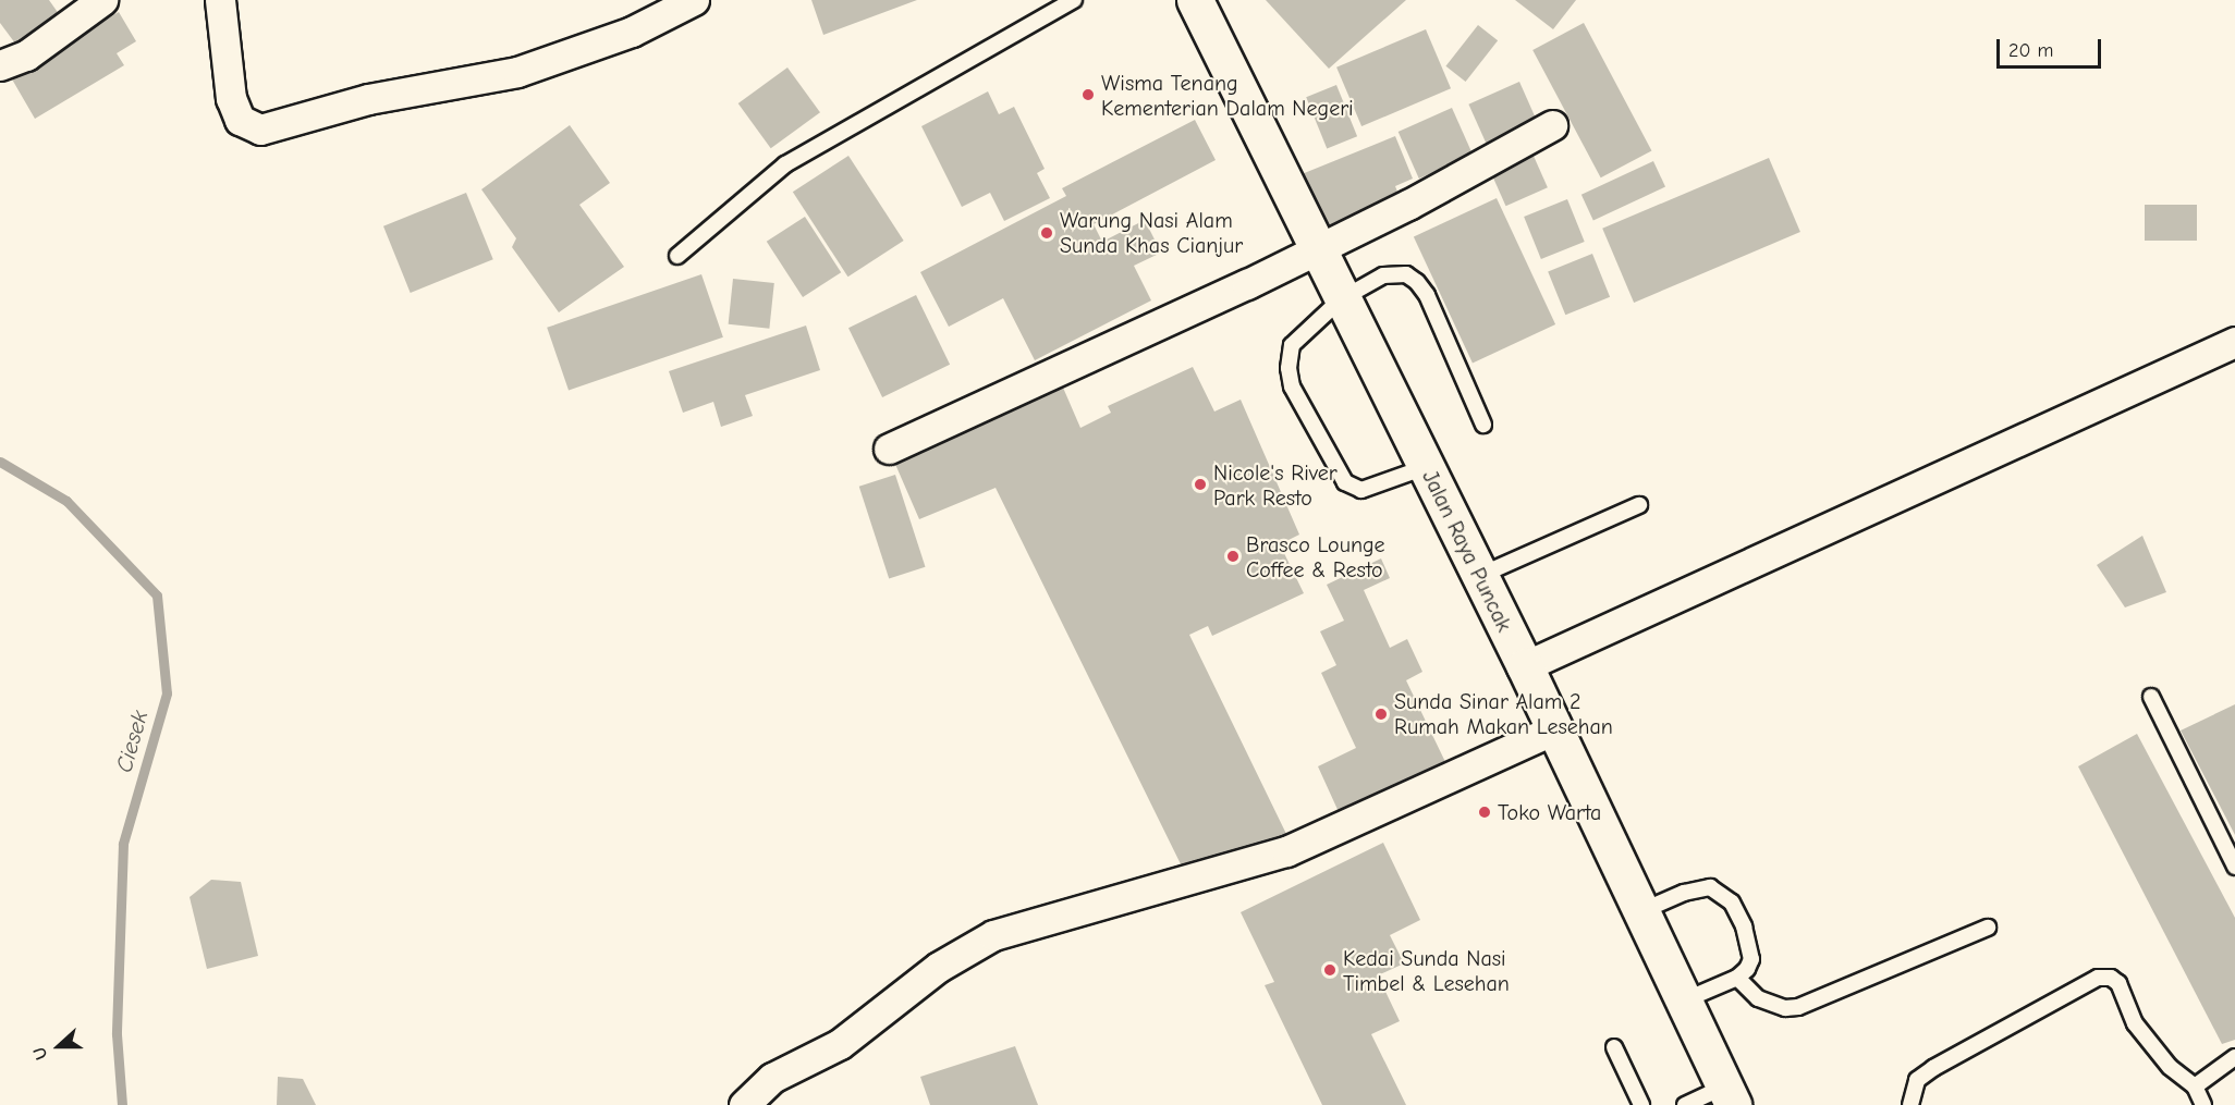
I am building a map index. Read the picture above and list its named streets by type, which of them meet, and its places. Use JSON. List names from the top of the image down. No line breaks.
{"streets":{"highway":["Jalan Raya Puncak"]},"water":["Ciesek"],"places":["Wisma Tenang Kementerian Dalam Negeri","Warung Nasi Alam Sunda Khas Cianjur","Nicole's River Park Resto","Brasco Lounge Coffee & Resto","Sunda Sinar Alam 2 Rumah Makan Lesehan","Toko Warta","Kedai Sunda Nasi Timbel & Lesehan"],"scale_bar":"20 m","north":"left"}
